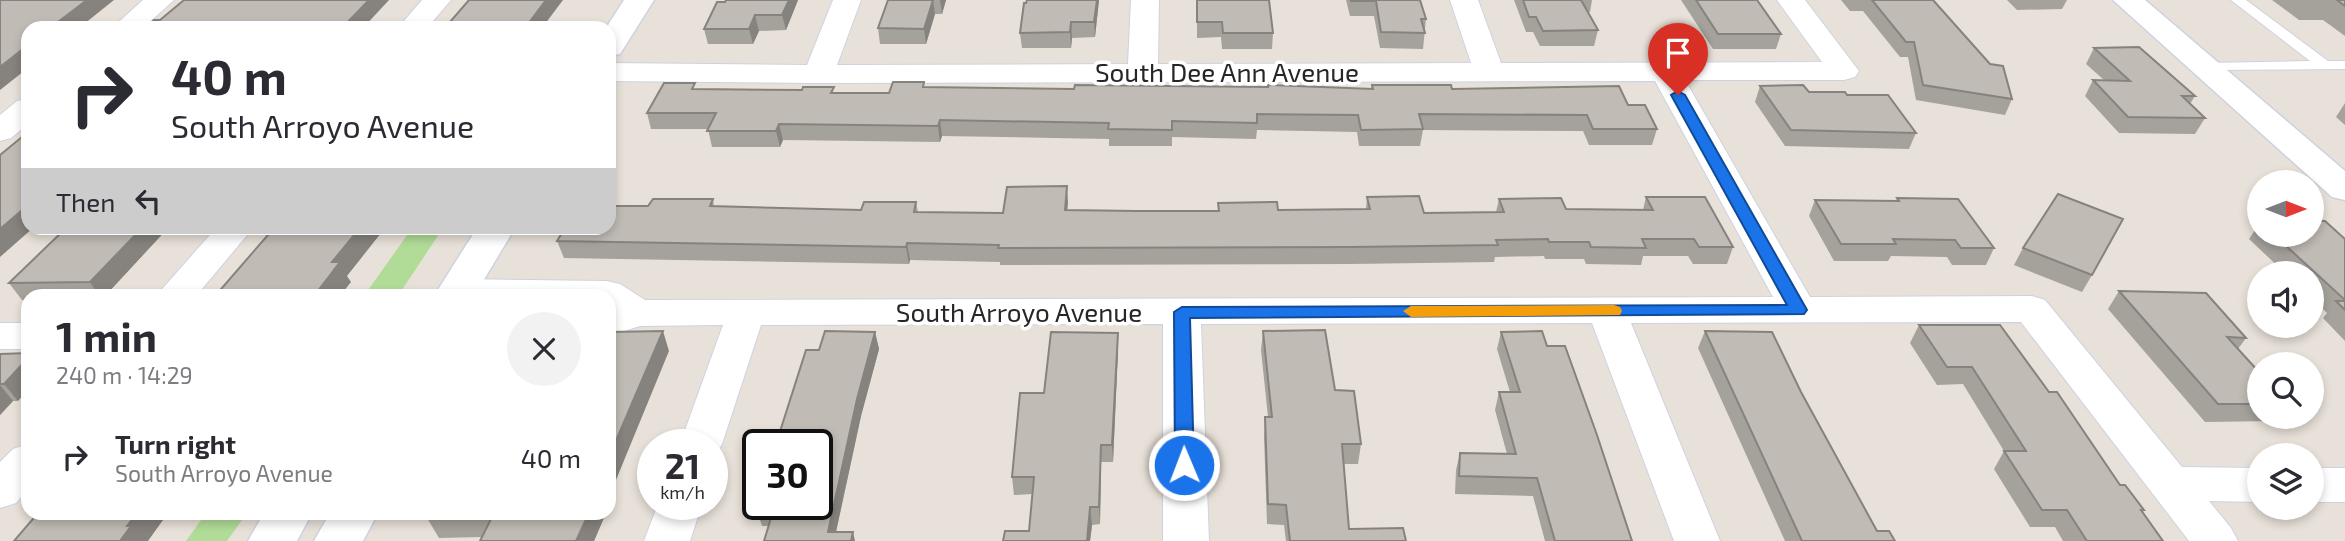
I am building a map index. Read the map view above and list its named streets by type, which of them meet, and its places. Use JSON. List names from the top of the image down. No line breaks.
{"streets":{"street":["South Dee Ann Avenue","South Arroyo Avenue"]},"north":"right","page":{"turn":["40 m","South Arroyo Avenue"],"then":"Then","heading":["1 min","240 m · 14:29"],"list":[{"name":"Turn right","note":"South Arroyo Avenue","value":"40 m"}],"speed":"21 km/h","limit":"30"}}
